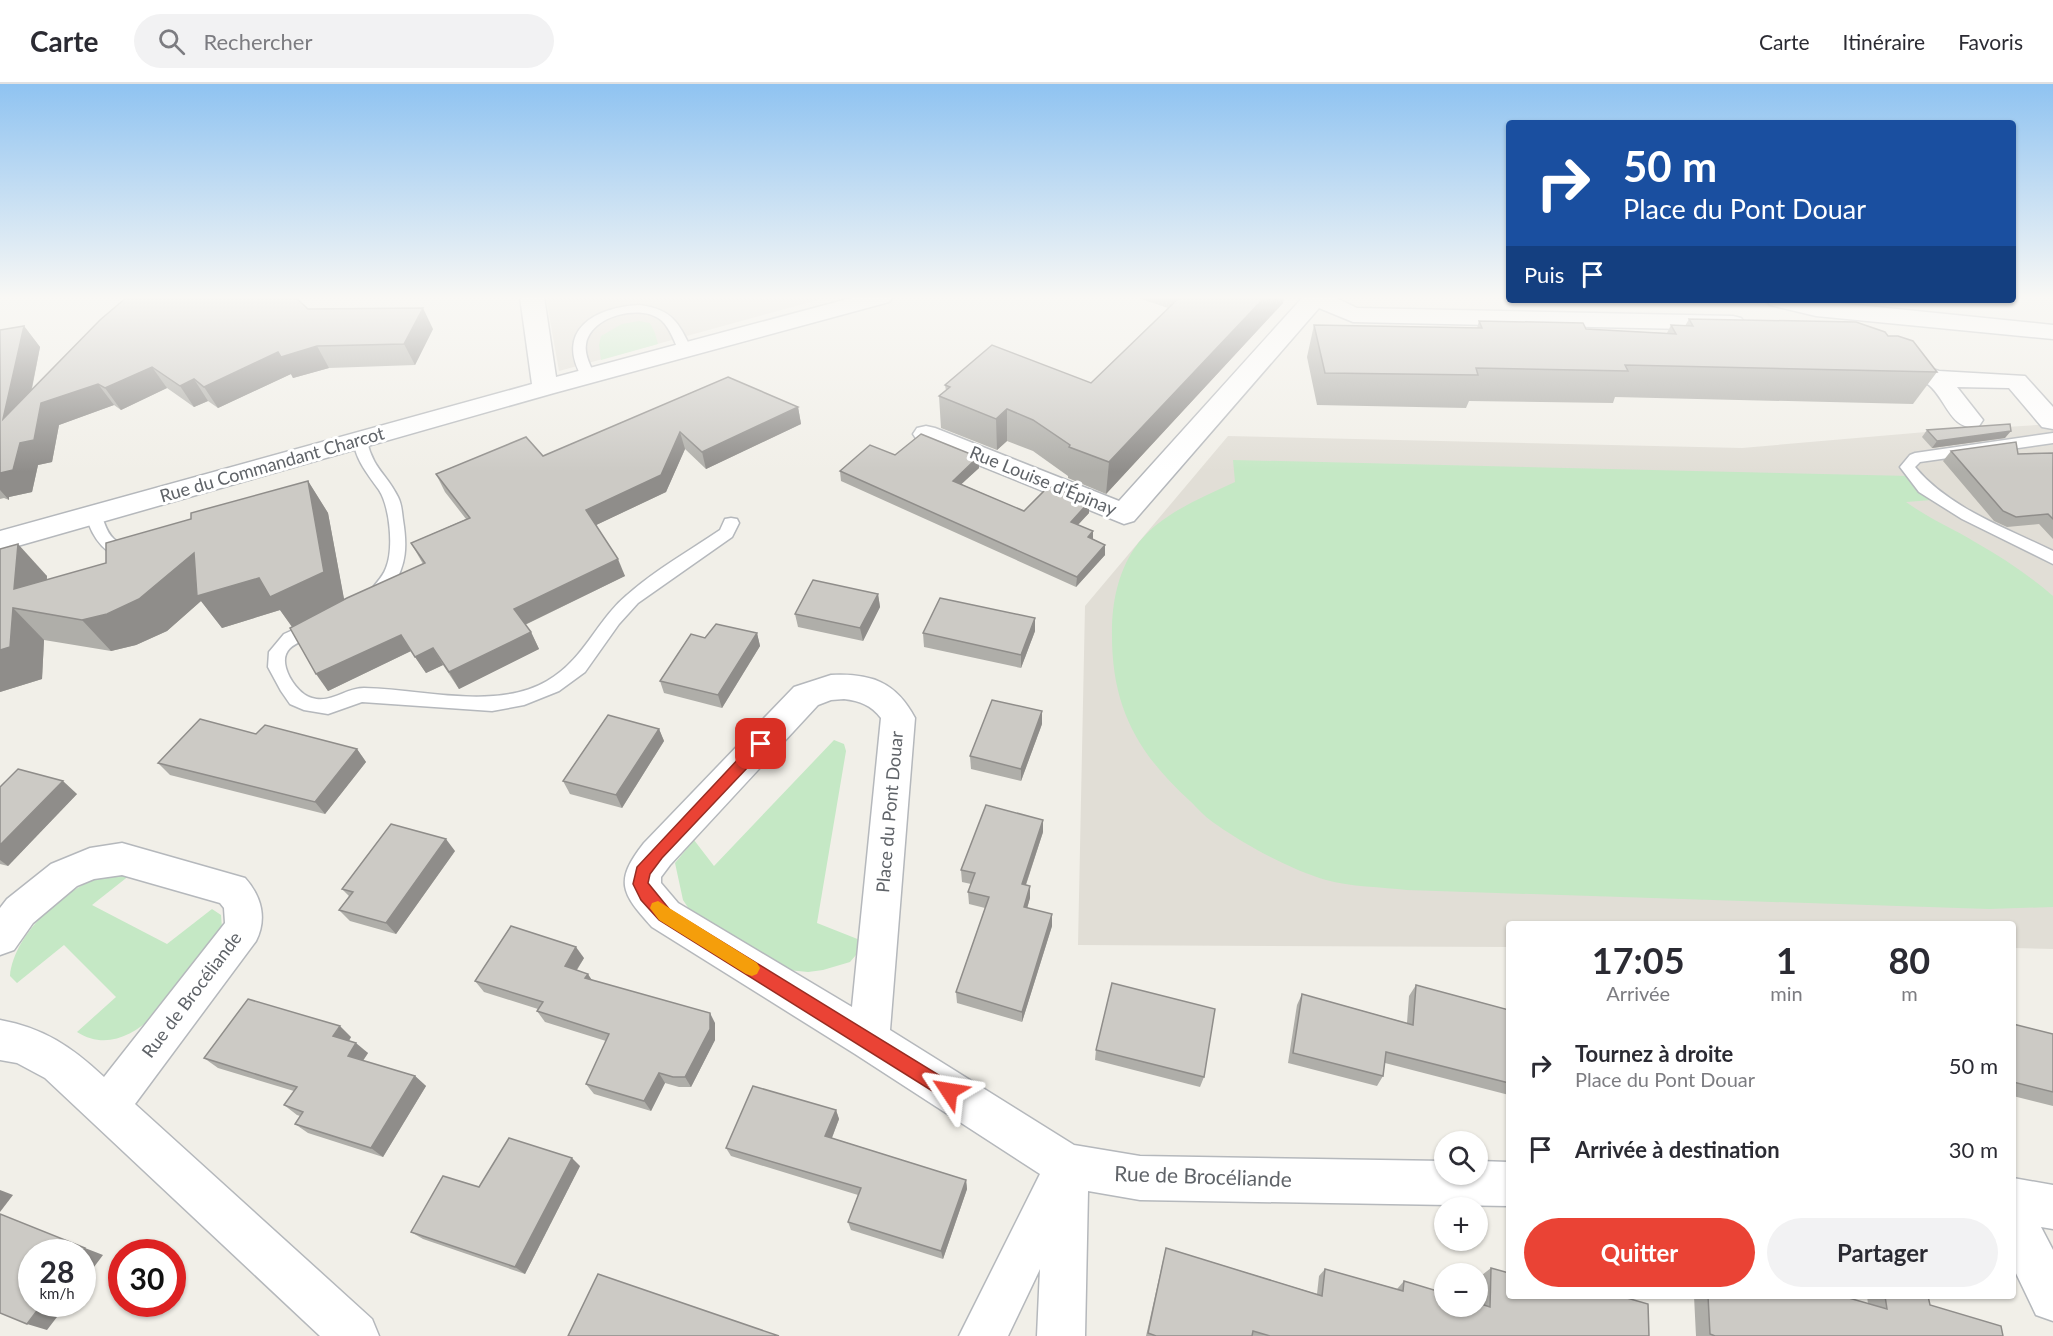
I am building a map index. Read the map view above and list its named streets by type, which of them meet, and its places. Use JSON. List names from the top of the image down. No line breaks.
{"streets":{"street":["Rue du Commandant Charcot","Rue Louise d'Épinay","Place du Pont Douar","Rue de Brocéliande"]},"crossings":[["Place du Pont Douar","Rue de Brocéliande"]],"page":{"header":"Carte","search":"Rechercher","nav":["Carte","Itinéraire","Favoris"],"turn":["50 m","Place du Pont Douar"],"then":"Puis","eta":["17:05","Arrivée","1","min","80","m"],"list":[{"name":"Tournez à droite","note":"Place du Pont Douar","value":"50 m"},{"name":"Arrivée à destination","value":"30 m"}],"map_buttons":["+","−"],"buttons":["Quitter","Partager"],"speed":"28 km/h","limit":"30"}}
